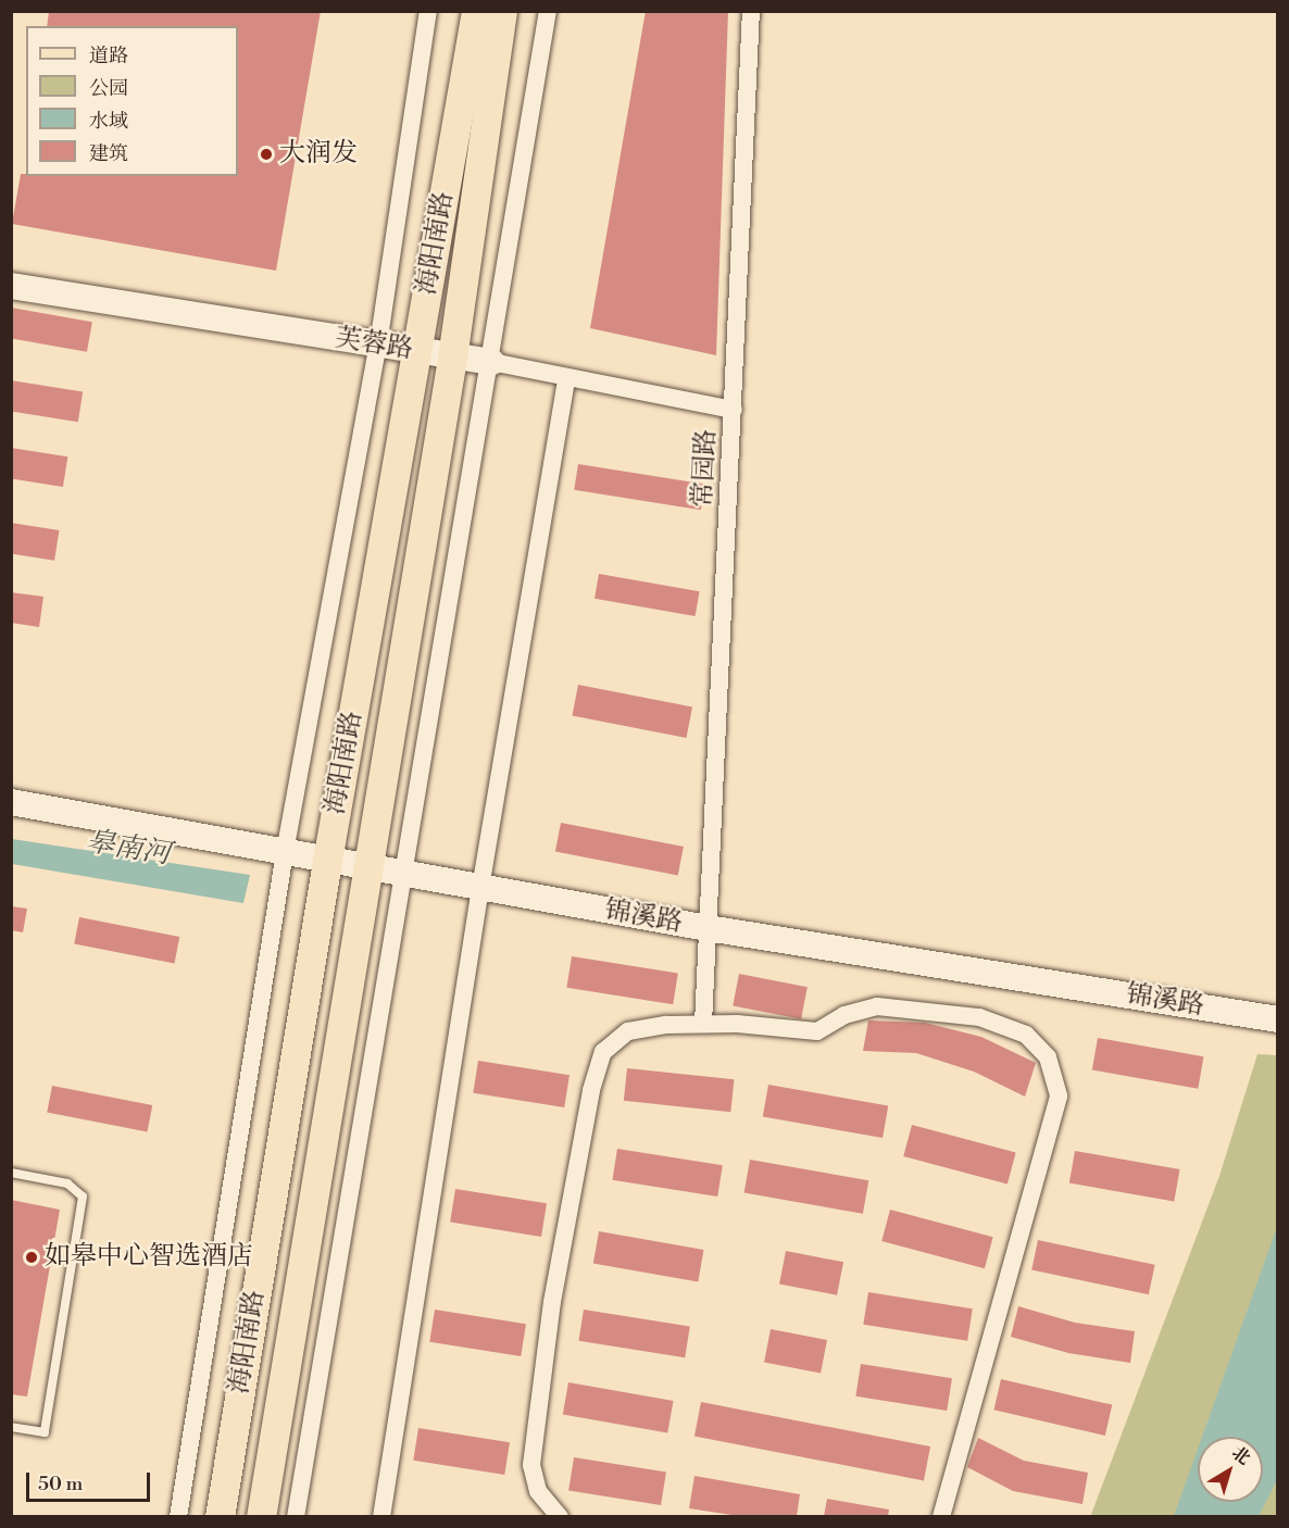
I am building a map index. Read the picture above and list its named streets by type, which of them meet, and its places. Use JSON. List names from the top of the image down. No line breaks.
{"streets":{"main road":["海阳南路"],"street":["芙蓉路","常园路","锦溪路"]},"crossings":[["海阳南路","芙蓉路"],["海阳南路","锦溪路"],["芙蓉路","常园路"],["常园路","锦溪路"]],"water":["皋南河"],"places":["大润发","如皋中心智选酒店"],"legend":["道路","公园","水域","建筑"],"scale_bar":"50 m","north":"top right"}
